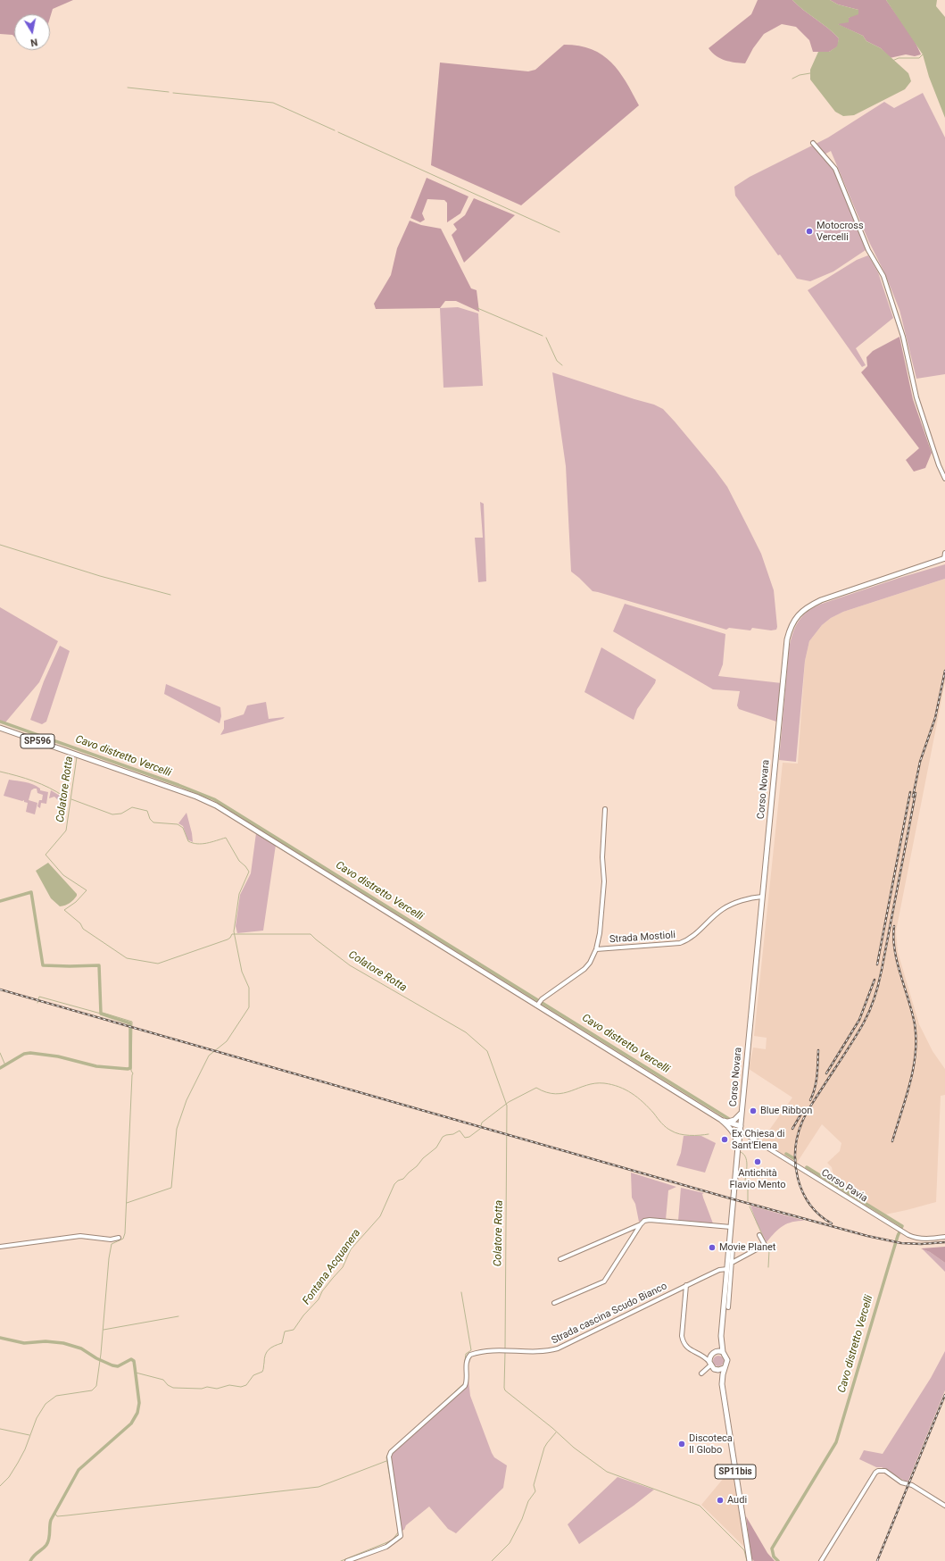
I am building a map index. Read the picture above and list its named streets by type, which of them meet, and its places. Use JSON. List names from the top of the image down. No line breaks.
{"streets":{"main road":["SP596","Corso Novara","SP11bis"],"street":["Strada Mostioli","Corso Pavia","Strada cascina Scudo Bianco"]},"crossings":[["Corso Novara","Strada Mostioli"],["Corso Novara","Corso Pavia"],["Corso Novara","SP11bis"],["Strada cascina Scudo Bianco","SP11bis"]],"water":["Cavo distretto Vercelli","Colatore Rotta","Fontana Acquanera"],"places":["Motocross Vercelli","Blue Ribbon","Ex Chiesa di Sant'Elena","Antichità Flavio Mento","Movie Planet","Discoteca Il Globo","Audi"],"north":"bottom"}
